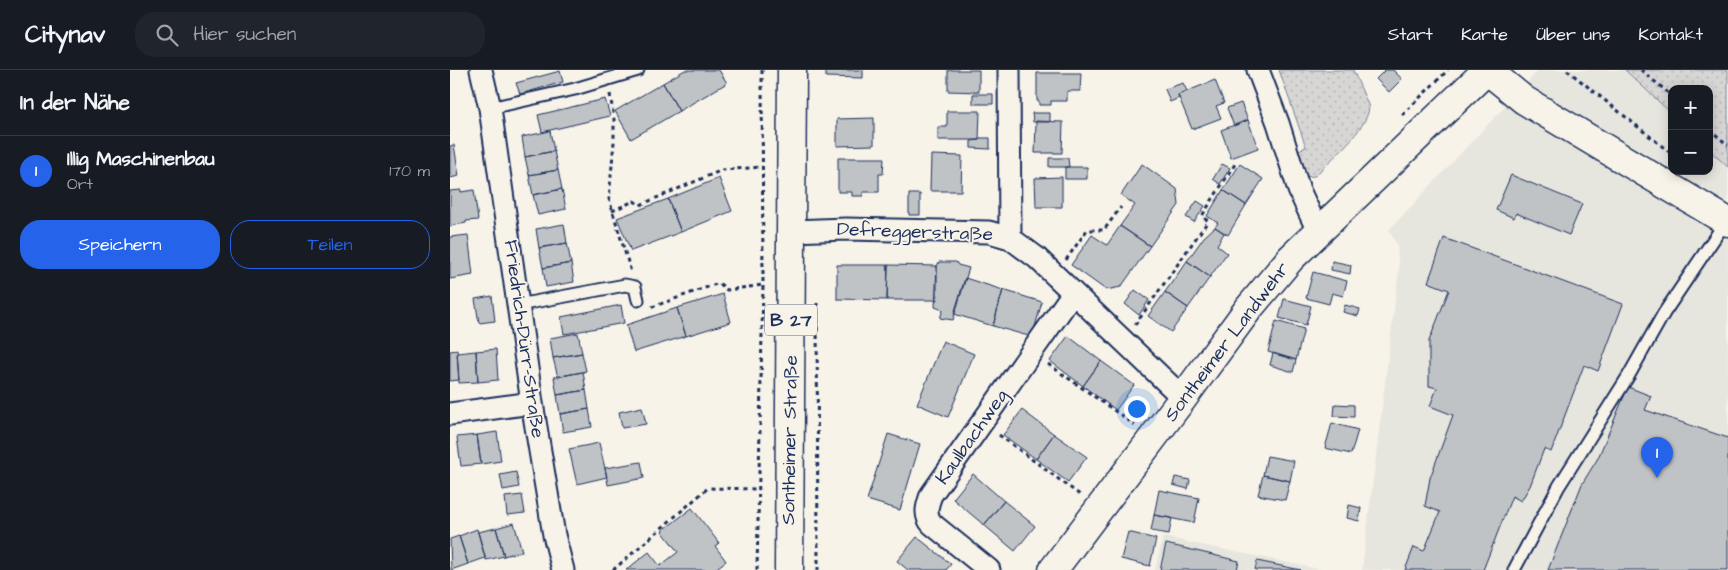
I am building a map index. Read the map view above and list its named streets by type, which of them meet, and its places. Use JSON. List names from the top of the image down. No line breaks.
{"streets":{"street":["Defreggerstraße","B 27","Friedrich-Dürr-Straße","Sontheimer Landwehr","Kaulbachweg","Sontheimer Straße"]},"crossings":[["Defreggerstraße","Sontheimer Landwehr"],["Defreggerstraße","Kaulbachweg"],["Defreggerstraße","Sontheimer Straße"]],"page":{"header":"Citynav","search":"Hier suchen","nav":["Start","Karte","Über uns","Kontakt"],"heading":"In der Nähe","map_buttons":["+","−"],"list":[{"mark":"1","name":"Illig Maschinenbau","note":"Ort","value":"170 m"}],"buttons":["Speichern","Teilen"],"pins":"1"}}
